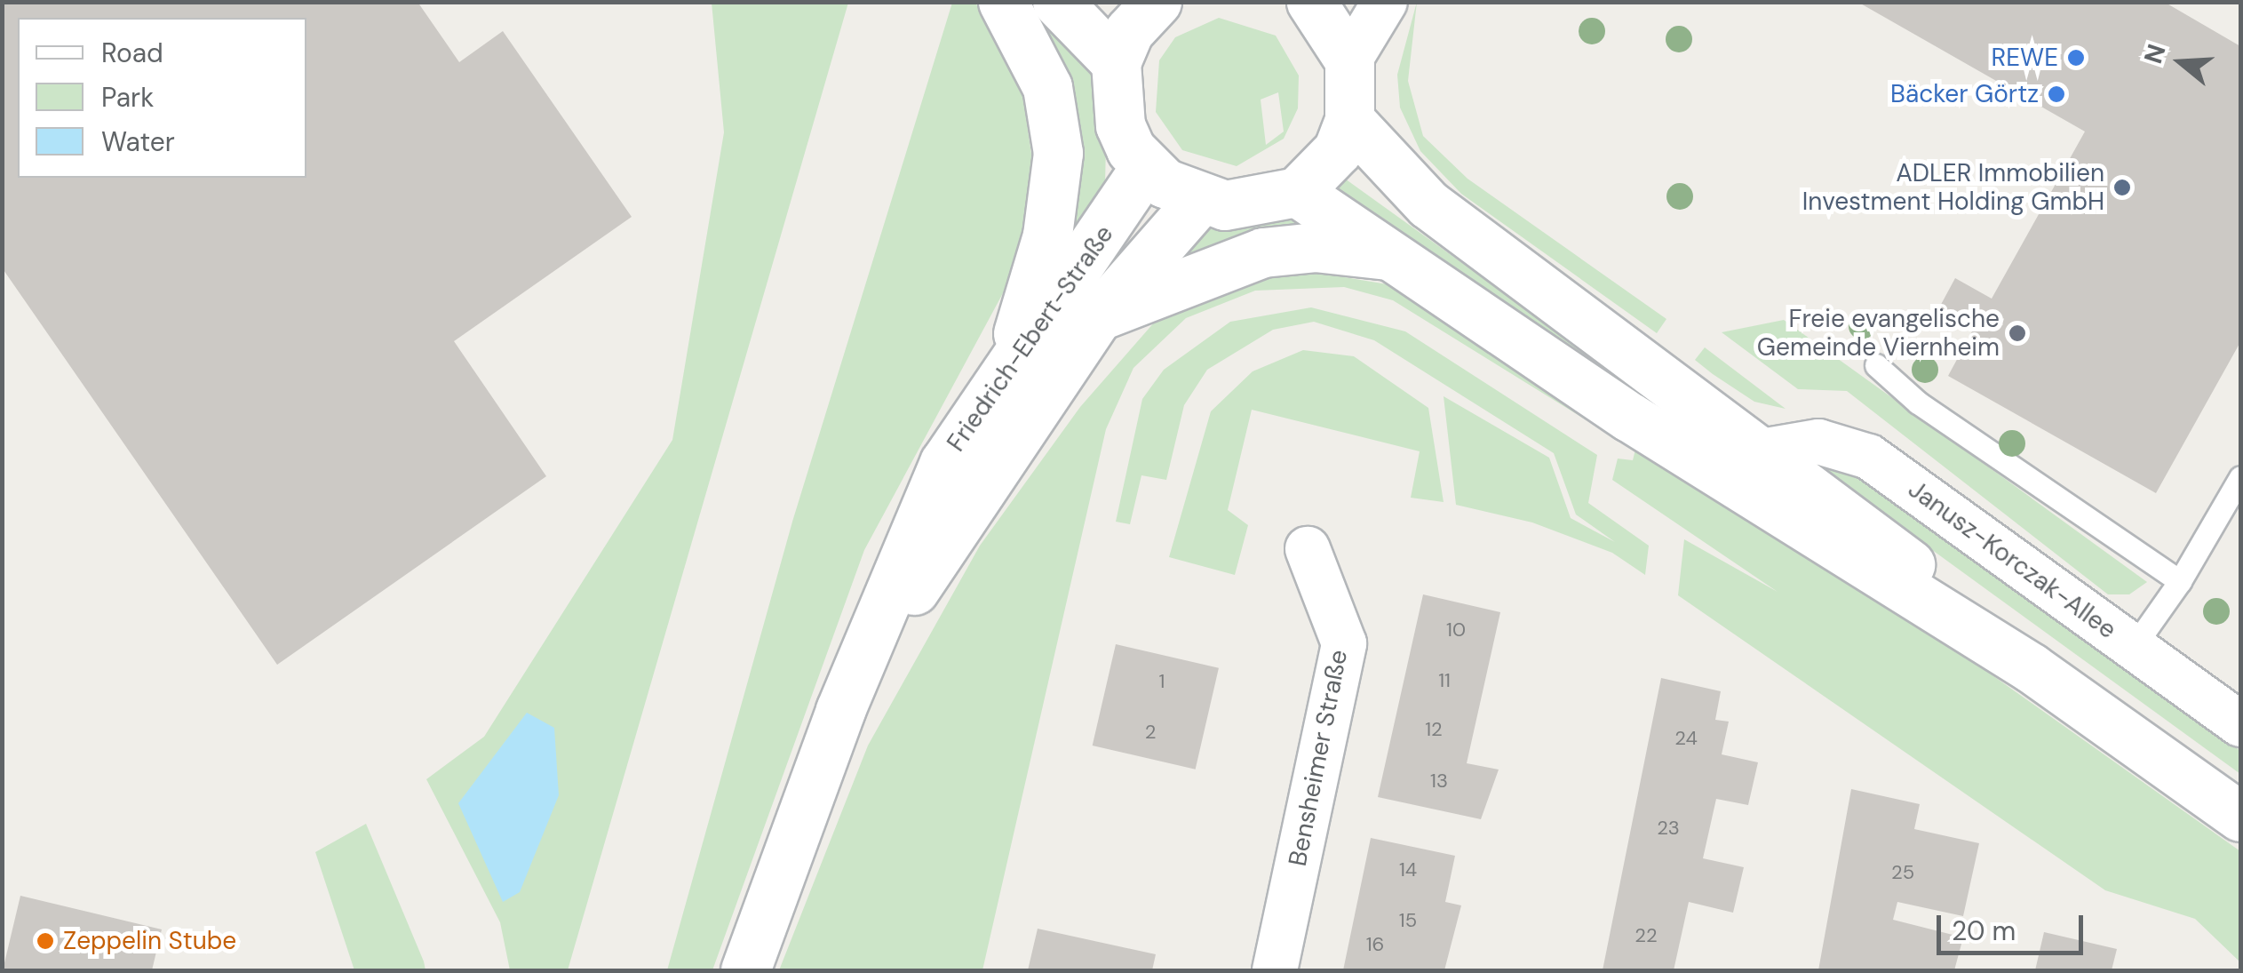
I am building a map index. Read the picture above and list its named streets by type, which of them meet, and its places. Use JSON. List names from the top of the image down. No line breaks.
{"streets":{"main road":["Friedrich-Ebert-Straße"],"street":["Janusz-Korczak-Allee","Bensheimer Straße"]},"places":["REWE","Bäcker Görtz","ADLER Immobilien Investment Holding GmbH","Freie evangelische Gemeinde Viernheim","Zeppelin Stube"],"house_numbers":["10","11","1","12","2","24","13","23","14","25","15","22","16"],"legend":["Road","Park","Water"],"scale_bar":"20 m","north":"left"}
